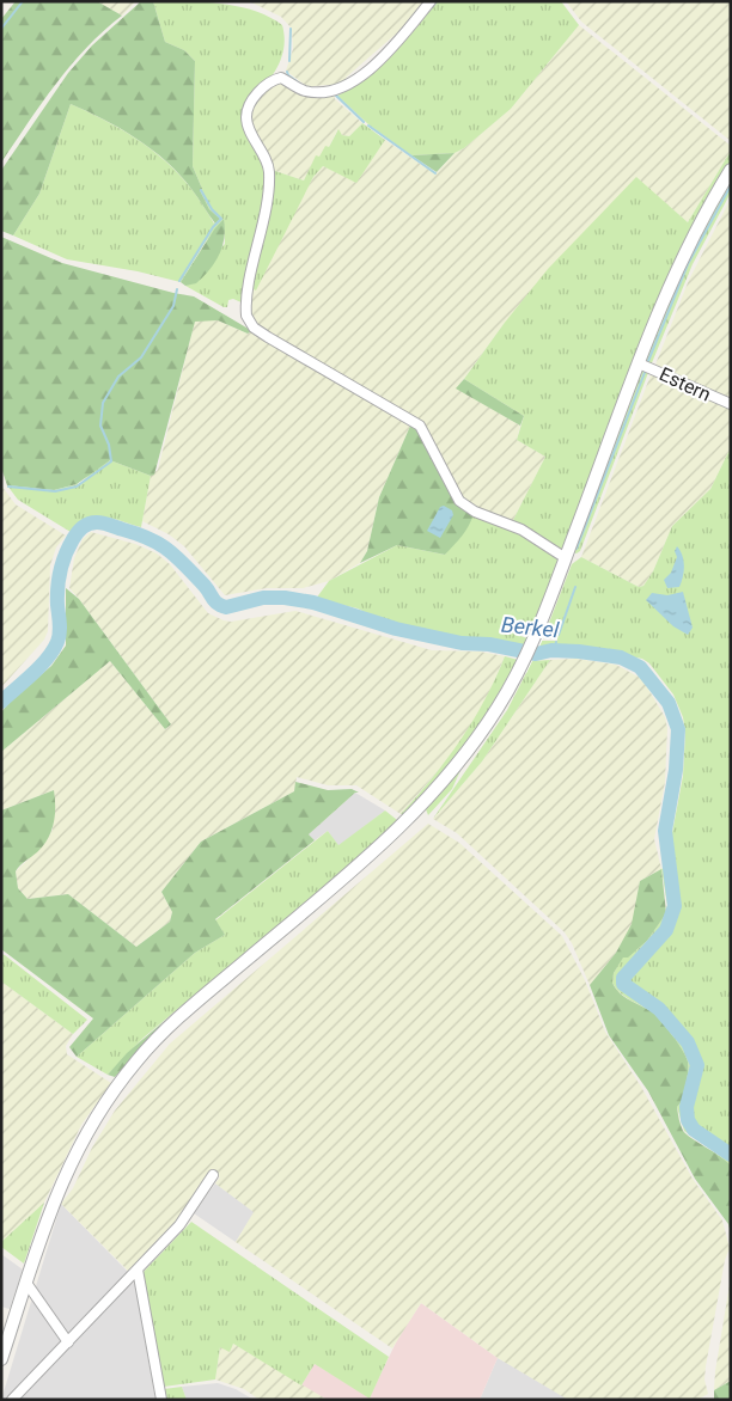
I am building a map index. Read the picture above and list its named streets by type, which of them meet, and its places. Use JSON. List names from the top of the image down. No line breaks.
{"streets":{"street":["Estern"]},"water":["Berkel"]}
